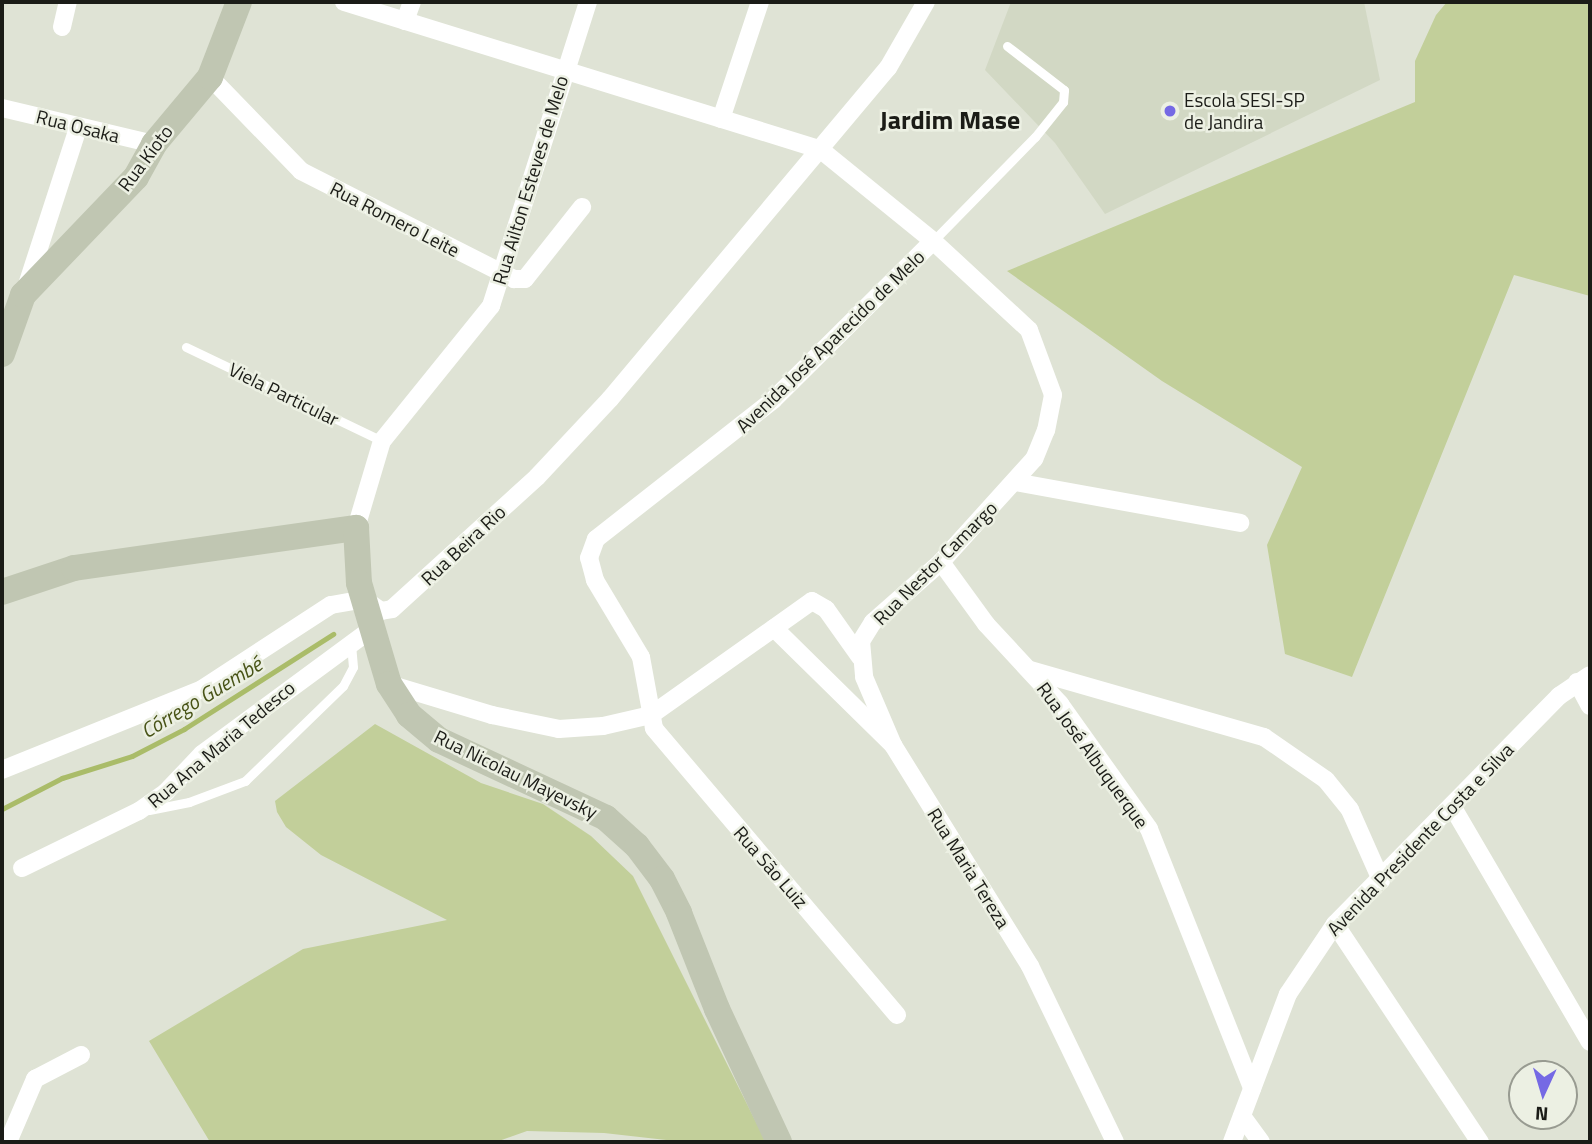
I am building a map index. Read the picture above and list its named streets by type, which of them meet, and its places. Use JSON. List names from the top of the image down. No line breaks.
{"streets":{"street":["Rua Osaka","Rua Kioto","Rua Ailton Esteves de Melo","Rua Romero Leite","Avenida José Aparecido de Melo","Rua Beira Rio","Rua Nestor Camargo","Rua Ana Maria Tedesco","Rua José Albuquerque","Rua Nicolau Mayevsky","Avenida Presidente Costa e Silva","Rua São Luiz","Rua Maria Tereza"],"lane":["Viela Particular"]},"crossings":[["Rua Osaka","Rua Kioto"],["Rua Kioto","Rua Romero Leite"],["Rua Ailton Esteves de Melo","Rua Romero Leite"],["Rua Ailton Esteves de Melo","Viela Particular"],["Rua Ailton Esteves de Melo","Rua Nicolau Mayevsky"],["Avenida José Aparecido de Melo","Rua Nestor Camargo"],["Avenida José Aparecido de Melo","Rua São Luiz"],["Rua Beira Rio","Rua Nestor Camargo"],["Rua Beira Rio","Rua Nicolau Mayevsky"],["Rua Nestor Camargo","Rua José Albuquerque"],["Rua Ana Maria Tedesco","Rua Nicolau Mayevsky"],["Rua José Albuquerque","Avenida Presidente Costa e Silva"]],"districts":["Jardim Mase"],"water":["Córrego Guembé"],"places":["Escola SESI-SP de Jandira"],"north":"bottom"}
